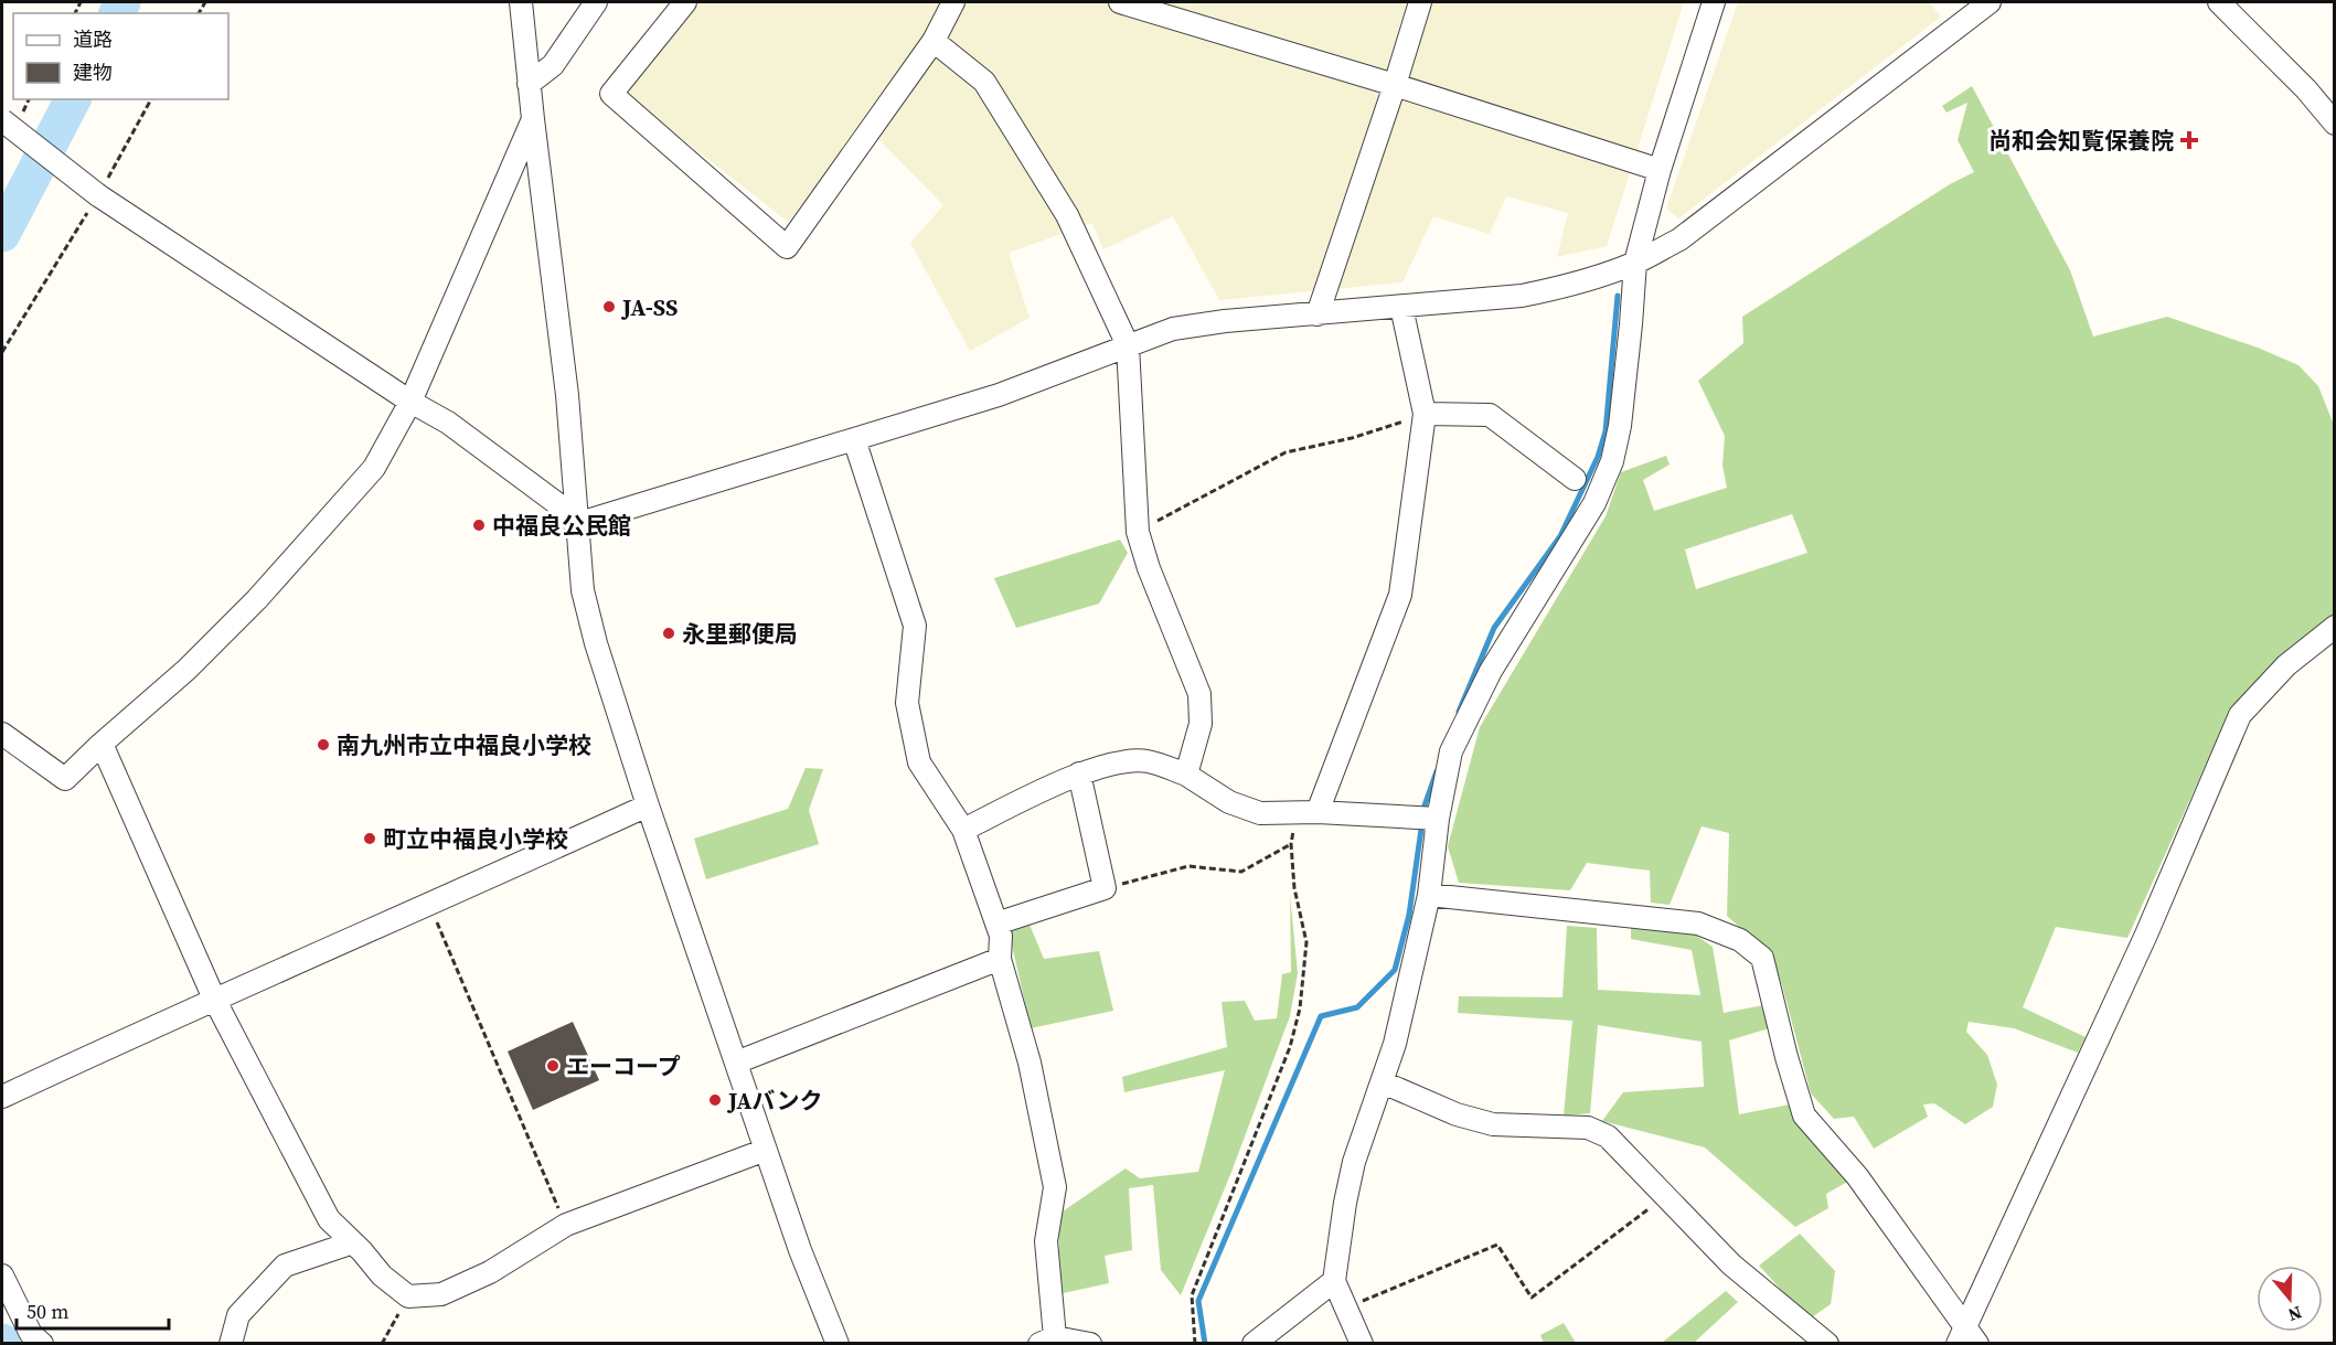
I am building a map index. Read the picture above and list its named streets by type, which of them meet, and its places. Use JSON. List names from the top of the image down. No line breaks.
{"places":{"health":["尚和会知覧保養院"],"other":["JA-SS","中福良公民館","永里郵便局","南九州市立中福良小学校","町立中福良小学校","エーコープ","JAバンク"]},"legend":["道路","建物"],"scale_bar":"50 m","north":"bottom"}
